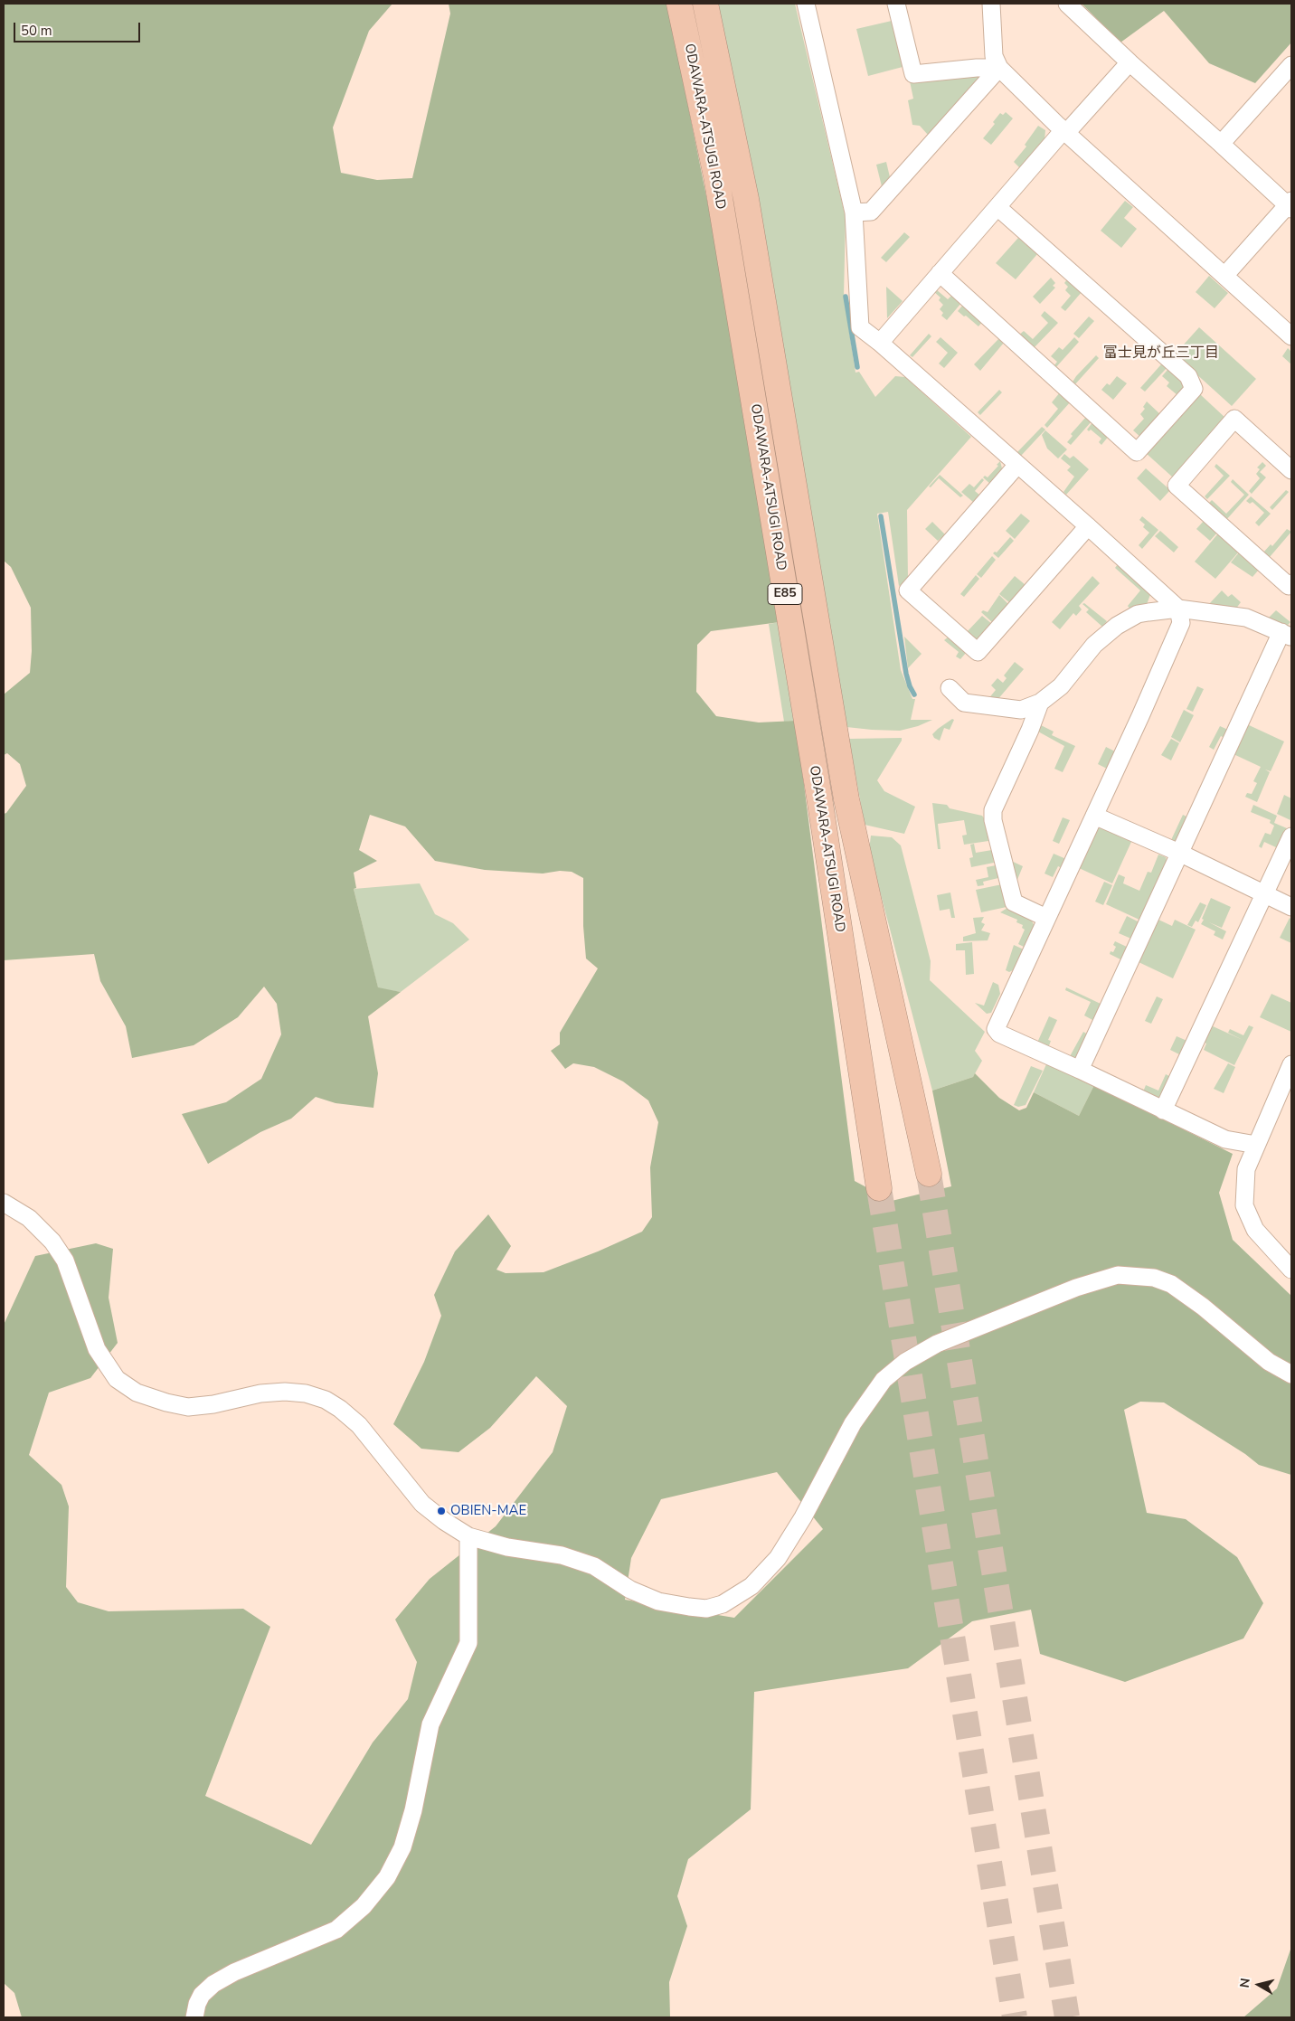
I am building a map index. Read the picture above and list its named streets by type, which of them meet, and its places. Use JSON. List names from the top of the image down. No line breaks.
{"streets":{"highway":["ODAWARA-ATSUGI ROAD","E85"]},"districts":["富士見が丘三丁目"],"places":["OBIEN-MAE"],"scale_bar":"50 m","north":"left"}
